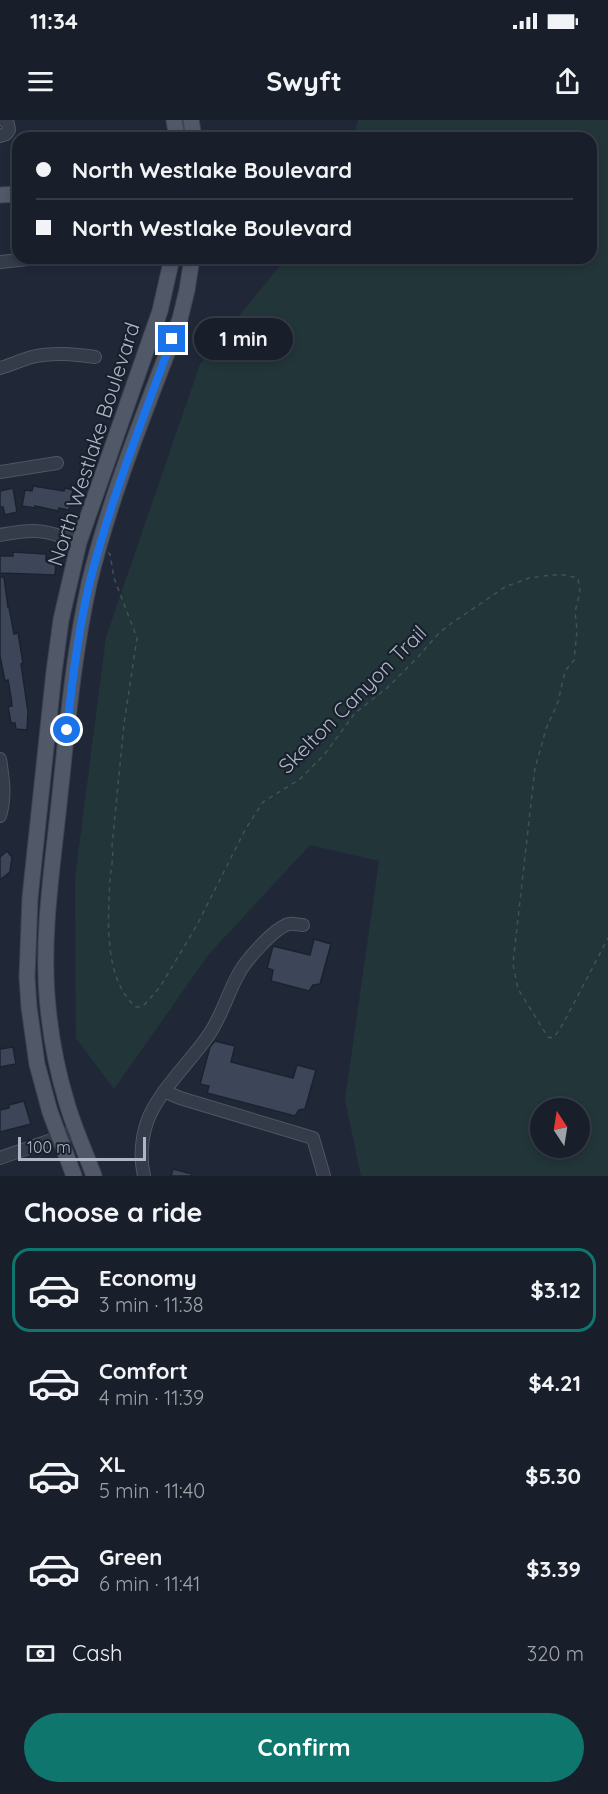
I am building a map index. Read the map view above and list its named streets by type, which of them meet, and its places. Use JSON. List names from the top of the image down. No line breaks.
{"streets":{"main road":["North Westlake Boulevard"],"path":["Skelton Canyon Trail"]},"crossings":[["North Westlake Boulevard","Skelton Canyon Trail"]],"scale_bar":"100 m","north":"top","page":{"status":"11:34","header":"Swyft","banner":["North Westlake Boulevard","North Westlake Boulevard"],"bubble":"1 min","scale":"100 m","heading":"Choose a ride","list":[{"name":"Economy","note":"3 min · 11:38","value":"$3.12"},{"name":"Comfort","note":"4 min · 11:39","value":"$4.21"},{"name":"XL","note":"5 min · 11:40","value":"$5.30"},{"name":"Green","note":"6 min · 11:41","value":"$3.39"}],"pay":["Cash","320 m"],"buttons":"Confirm"}}
